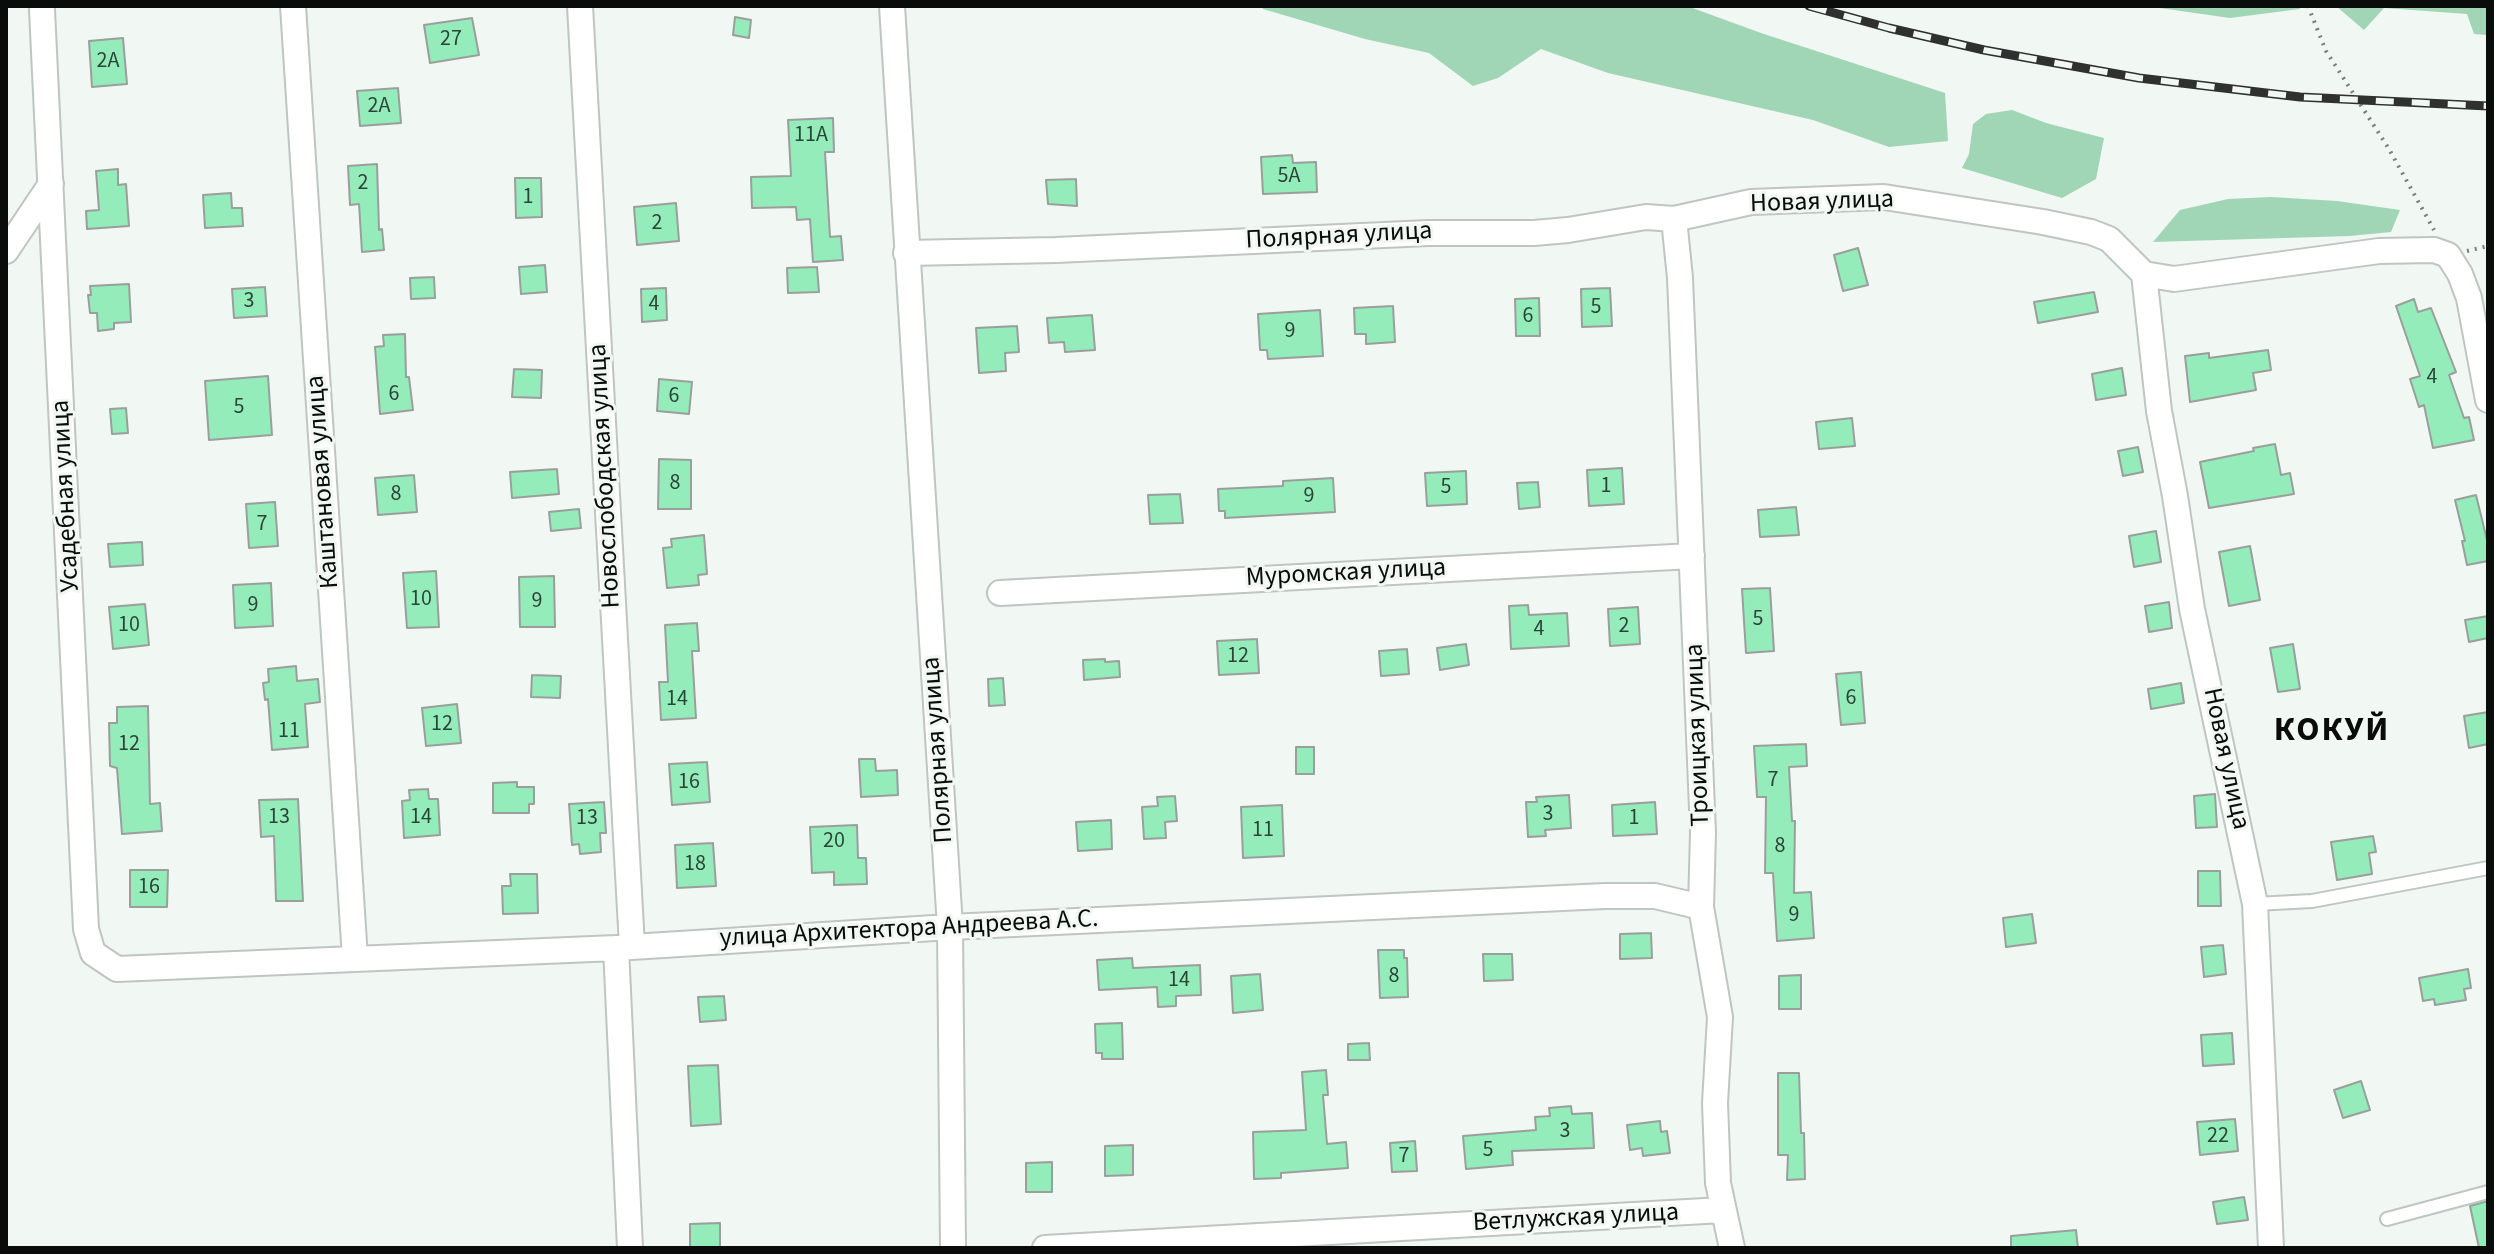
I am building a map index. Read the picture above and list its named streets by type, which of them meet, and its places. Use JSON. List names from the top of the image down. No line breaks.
{"streets":{"street":["Новая улица","Полярная улица","Новослободская улица","Каштановая улица","Усадебная улица","Муромская улица","Троицкая улица","улица Архитектора Андреева А.С.","Ветлужская улица"]},"crossings":[["Новая улица","Полярная улица"],["Новая улица","Троицкая улица"],["Полярная улица","Троицкая улица"],["Полярная улица","улица Архитектора Андреева А.С."],["Новослободская улица","улица Архитектора Андреева А.С."],["Каштановая улица","улица Архитектора Андреева А.С."],["Усадебная улица","улица Архитектора Андреева А.С."],["Муромская улица","Троицкая улица"],["Троицкая улица","улица Архитектора Андреева А.С."],["Троицкая улица","Ветлужская улица"]],"districts":["КОКУЙ"],"house_numbers":["27","2А","2А","11А","5А","2","1","2","3","4","5","6","9","4","6","6","5","8","1","5","8","9","7","10","9","9","5","10","2","4","12","6","14","12","11","12","7","16","3","13","14","13","1","11","20","8","18","16","9","8","14","3","22","5","7"]}
